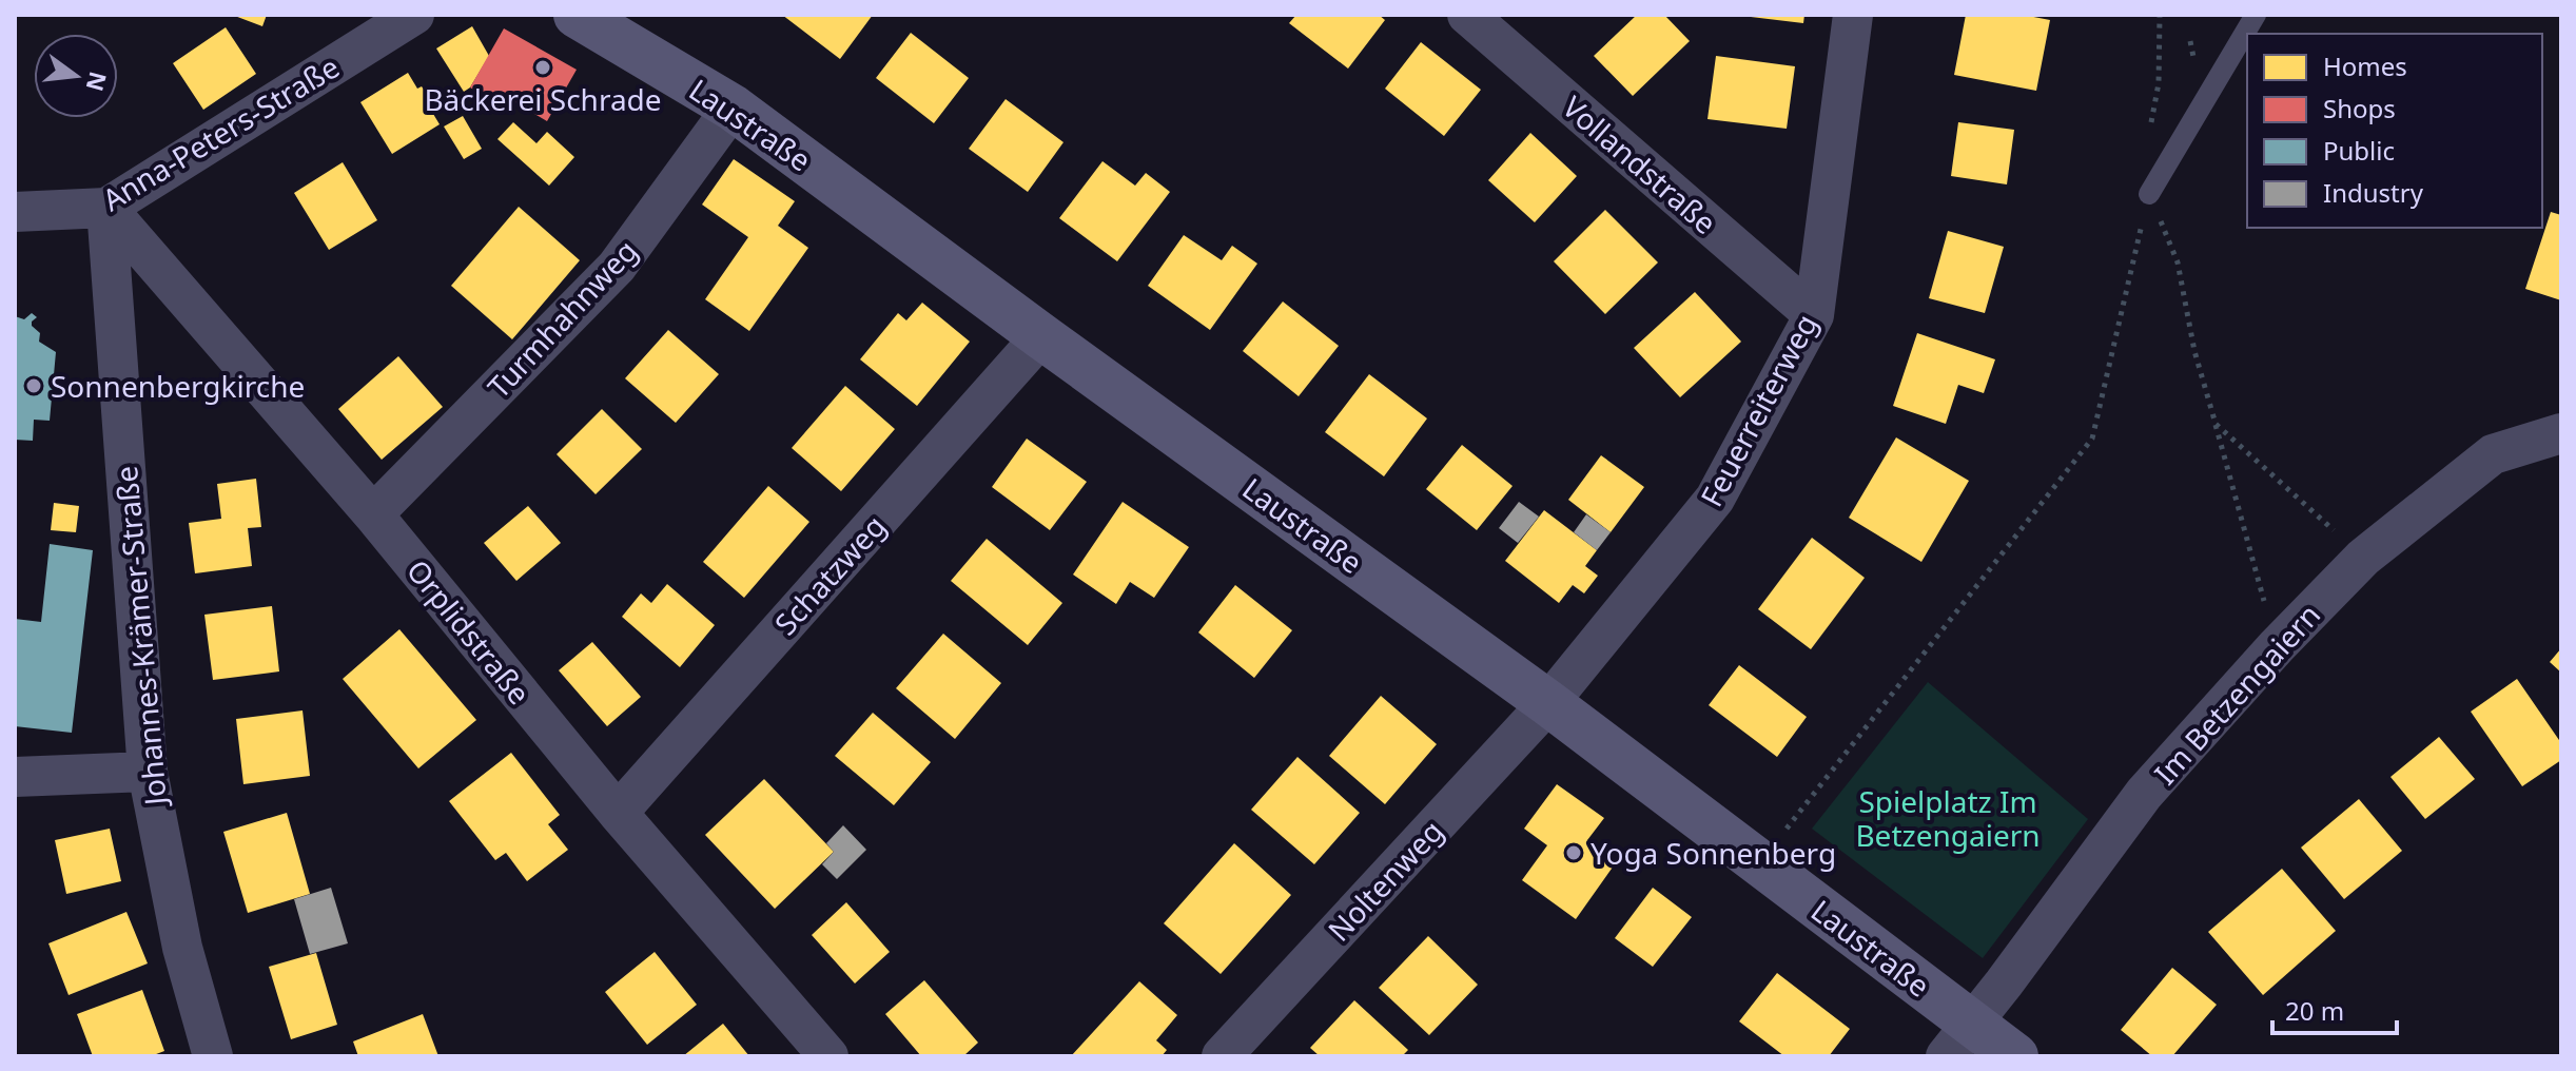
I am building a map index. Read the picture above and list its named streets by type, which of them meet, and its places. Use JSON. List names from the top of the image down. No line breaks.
{"streets":{"street":["Laustraße","Anna-Peters-Straße","Vollandstraße","Turmhahnweg","Feuerreiterweg","Schatzweg","Orplidstraße","Johannes-Krämer-Straße","Im Betzengaiern","Noltenweg"]},"crossings":[["Laustraße","Turmhahnweg"],["Laustraße","Feuerreiterweg"],["Laustraße","Schatzweg"],["Laustraße","Im Betzengaiern"],["Laustraße","Noltenweg"],["Anna-Peters-Straße","Orplidstraße"],["Anna-Peters-Straße","Johannes-Krämer-Straße"],["Vollandstraße","Feuerreiterweg"],["Turmhahnweg","Orplidstraße"],["Feuerreiterweg","Noltenweg"],["Schatzweg","Orplidstraße"],["Orplidstraße","Johannes-Krämer-Straße"]],"parks":["Spielplatz Im Betzengaiern"],"places":["Bäckerei Schrade","Sonnenbergkirche","Yoga Sonnenberg"],"legend":["Homes","Shops","Public","Industry"],"scale_bar":"20 m","north":"right"}
